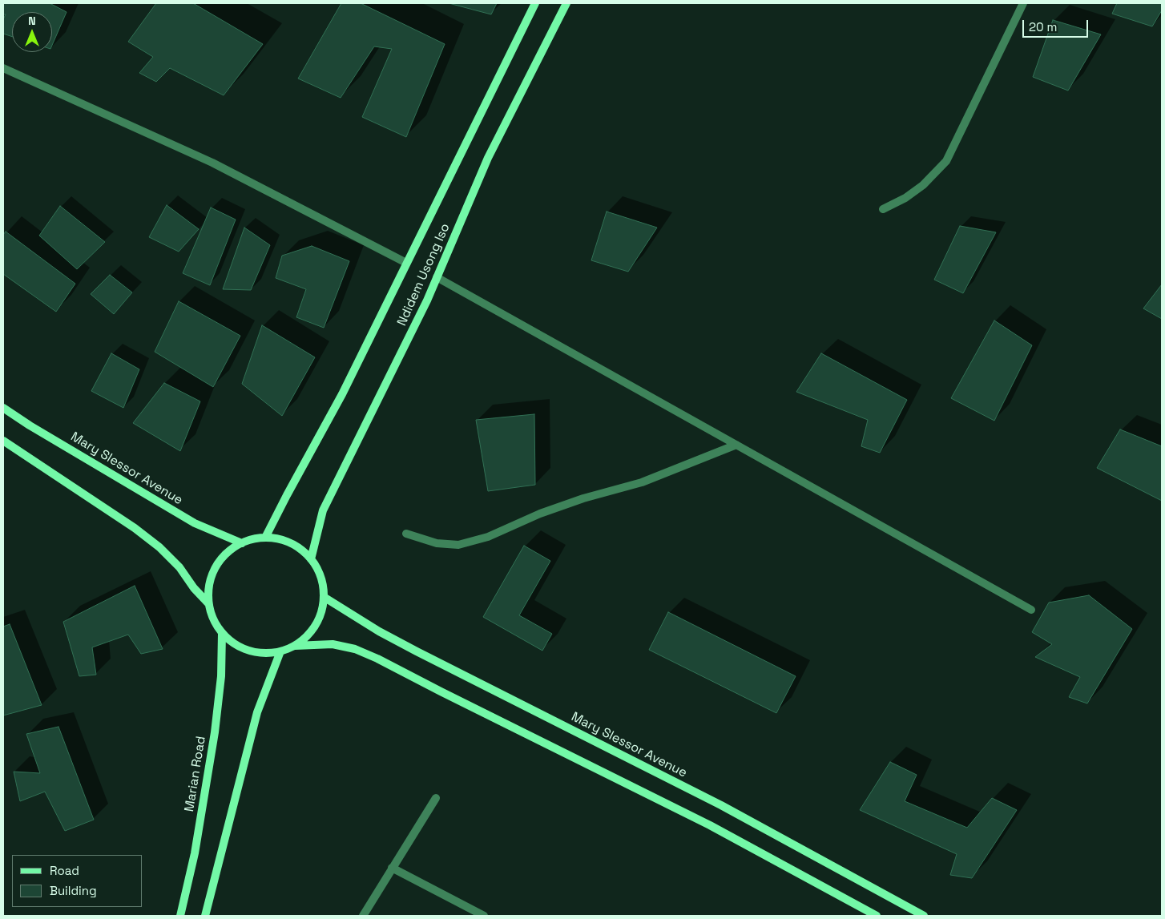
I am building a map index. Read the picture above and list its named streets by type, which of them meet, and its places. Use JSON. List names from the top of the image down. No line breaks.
{"streets":{"main road":["Ndidem Usong Iso","Mary Slessor Avenue","Marian Road"]},"crossings":[["Ndidem Usong Iso","Mary Slessor Avenue"],["Ndidem Usong Iso","Marian Road"],["Mary Slessor Avenue","Marian Road"]],"legend":["Road","Building"],"scale_bar":"20 m","north":"top"}
